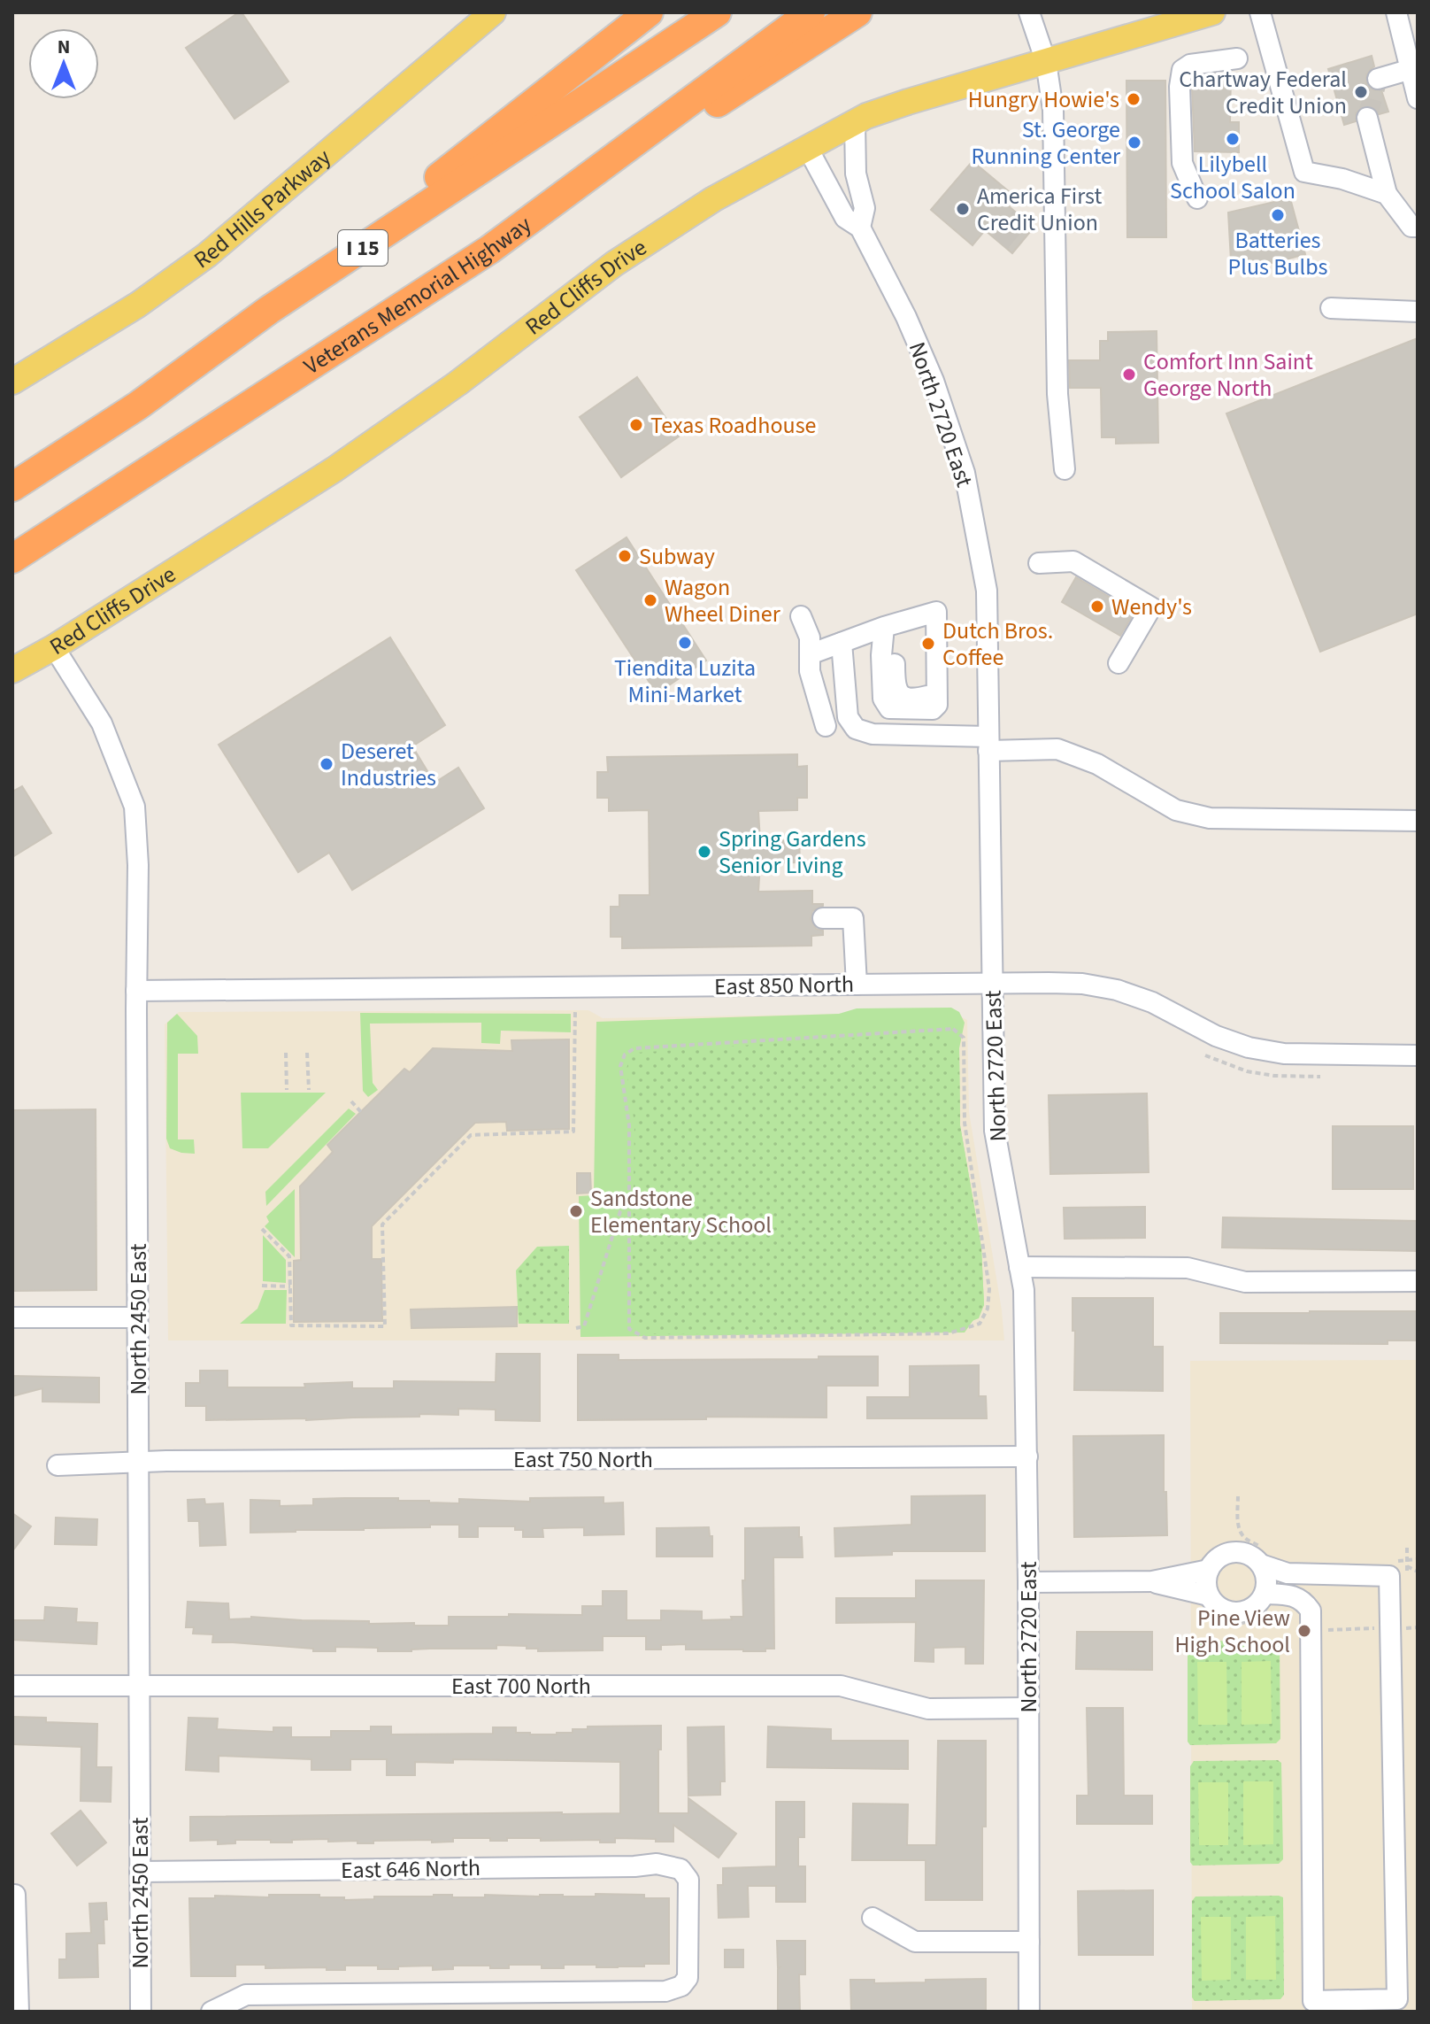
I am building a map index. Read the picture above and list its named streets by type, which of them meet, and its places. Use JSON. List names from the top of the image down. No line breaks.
{"streets":{"highway":["I 15","Veterans Memorial Highway"],"main road":["Red Hills Parkway","Red Cliffs Drive"],"street":["North 2720 East","East 850 North","North 2450 East","East 750 North","East 700 North","East 646 North"]},"crossings":[["Red Cliffs Drive","North 2720 East"],["Red Cliffs Drive","North 2450 East"],["North 2720 East","East 850 North"],["North 2720 East","East 750 North"],["North 2720 East","East 700 North"],["East 850 North","North 2450 East"],["North 2450 East","East 750 North"],["North 2450 East","East 700 North"],["North 2450 East","East 646 North"]],"places":["Chartway Federal Credit Union","Hungry Howie's","Lilybell School Salon","St. George Running Center","America First Credit Union","Batteries Plus Bulbs","Comfort Inn Saint George North","Texas Roadhouse","Subway","Wagon Wheel Diner","Wendy's","Tiendita Luzita Mini-Market","Dutch Bros. Coffee","Deseret Industries","Spring Gardens Senior Living","Sandstone Elementary School","Pine View High School"],"north":"top"}
